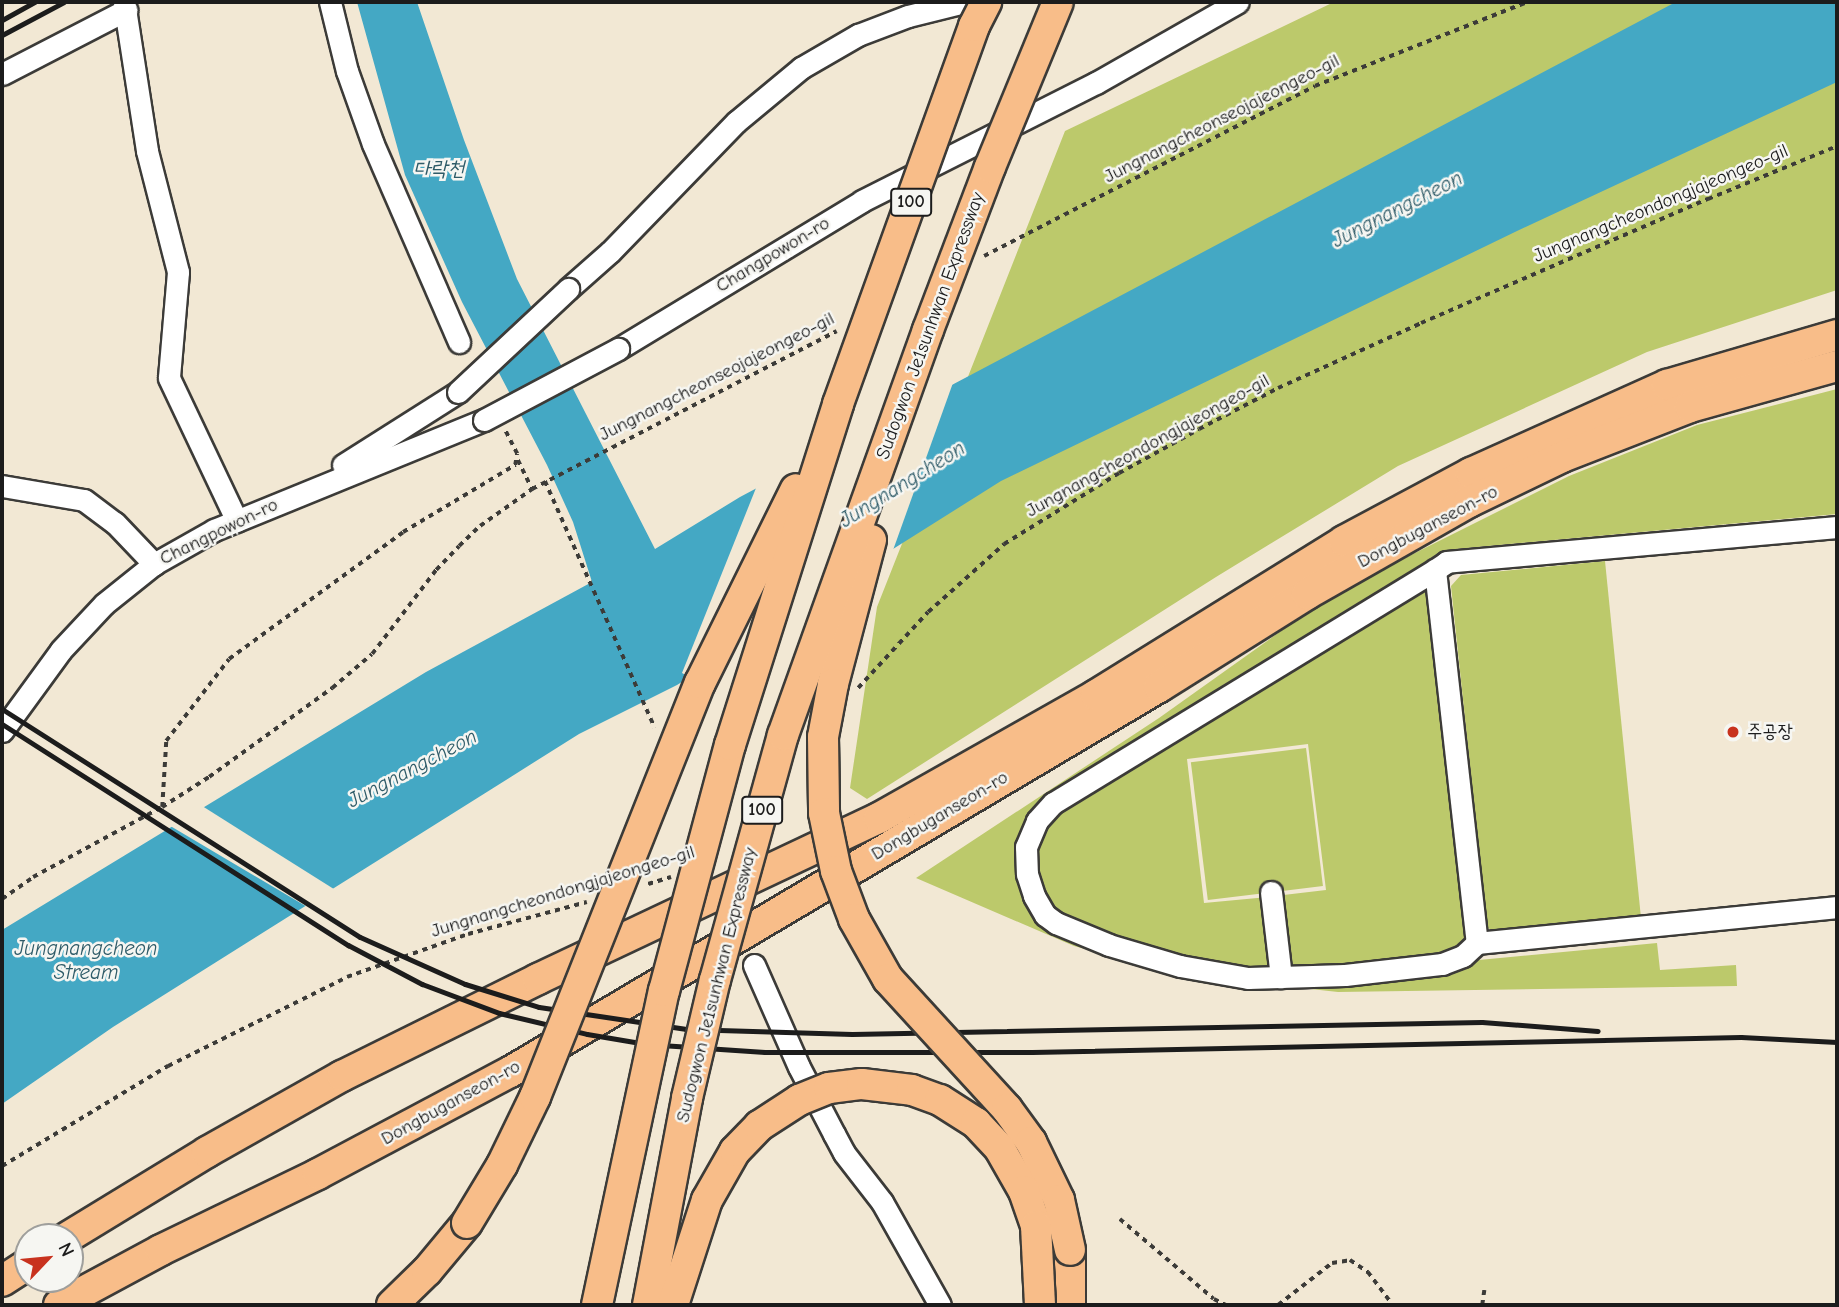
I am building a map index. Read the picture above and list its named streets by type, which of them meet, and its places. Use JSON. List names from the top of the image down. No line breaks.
{"streets":{"highway":["100","Sudogwon Je1sunhwan Expressway","Dongbuganseon-ro"],"street":["Changpowon-ro"],"path":["Jungnangcheonseojajeongeo-gil","Jungnangcheondongjajeongeo-gil"]},"water":["다락천","Jungnangcheon","Jungnangcheon Stream"],"places":["주공장"],"north":"top right"}
